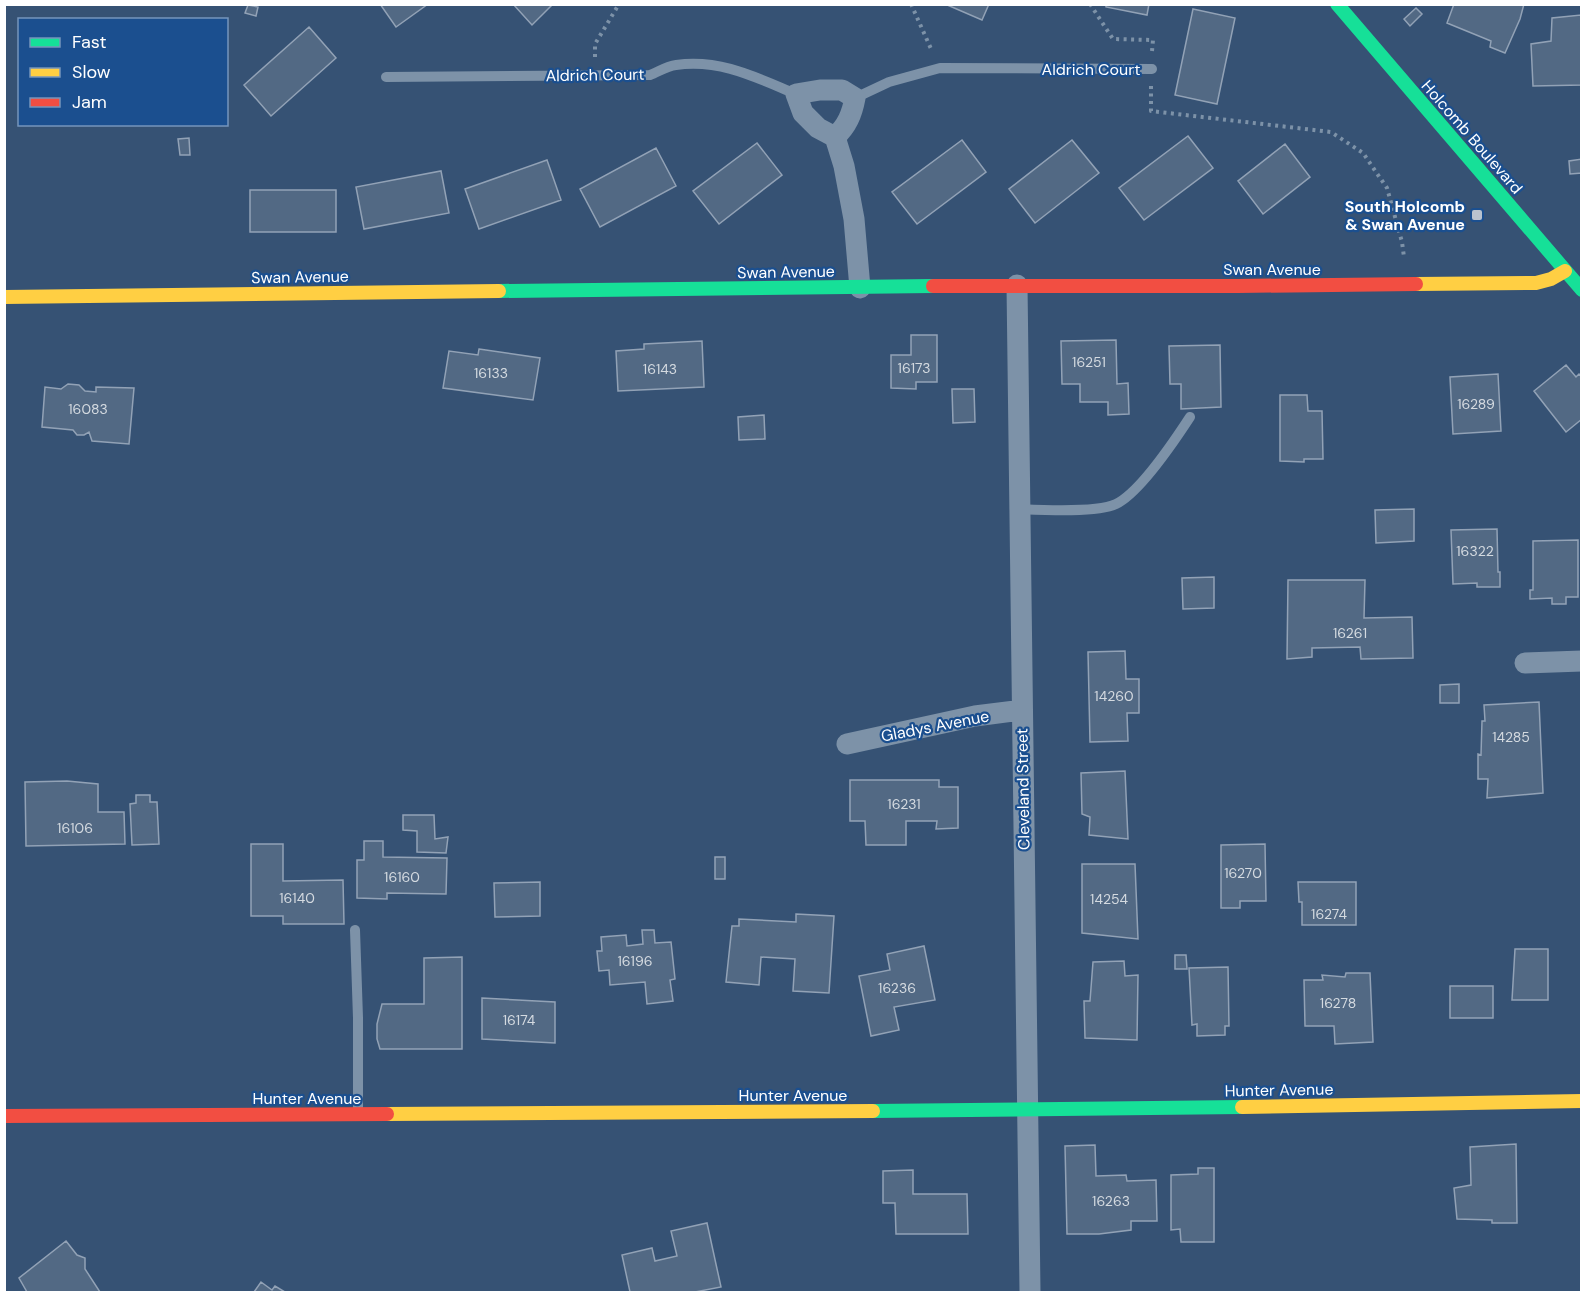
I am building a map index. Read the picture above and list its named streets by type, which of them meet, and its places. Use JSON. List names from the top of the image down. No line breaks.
{"streets":{"street":["Holcomb Boulevard","Swan Avenue","Gladys Avenue","Cleveland Street","Hunter Avenue"],"lane":["Aldrich Court"]},"crossings":[["Holcomb Boulevard","Swan Avenue"],["Swan Avenue","Cleveland Street"],["Gladys Avenue","Cleveland Street"],["Cleveland Street","Hunter Avenue"]],"places":{"transit":["South Holcomb & Swan Avenue"]},"house_numbers":["16251","16173","16143","16133","16289","16083","16322","16261","14260","14285","16231","16106","16270","16160","16140","14254","16274","16196","16236","16278","16174","16263"],"legend":["Fast","Slow","Jam"]}
